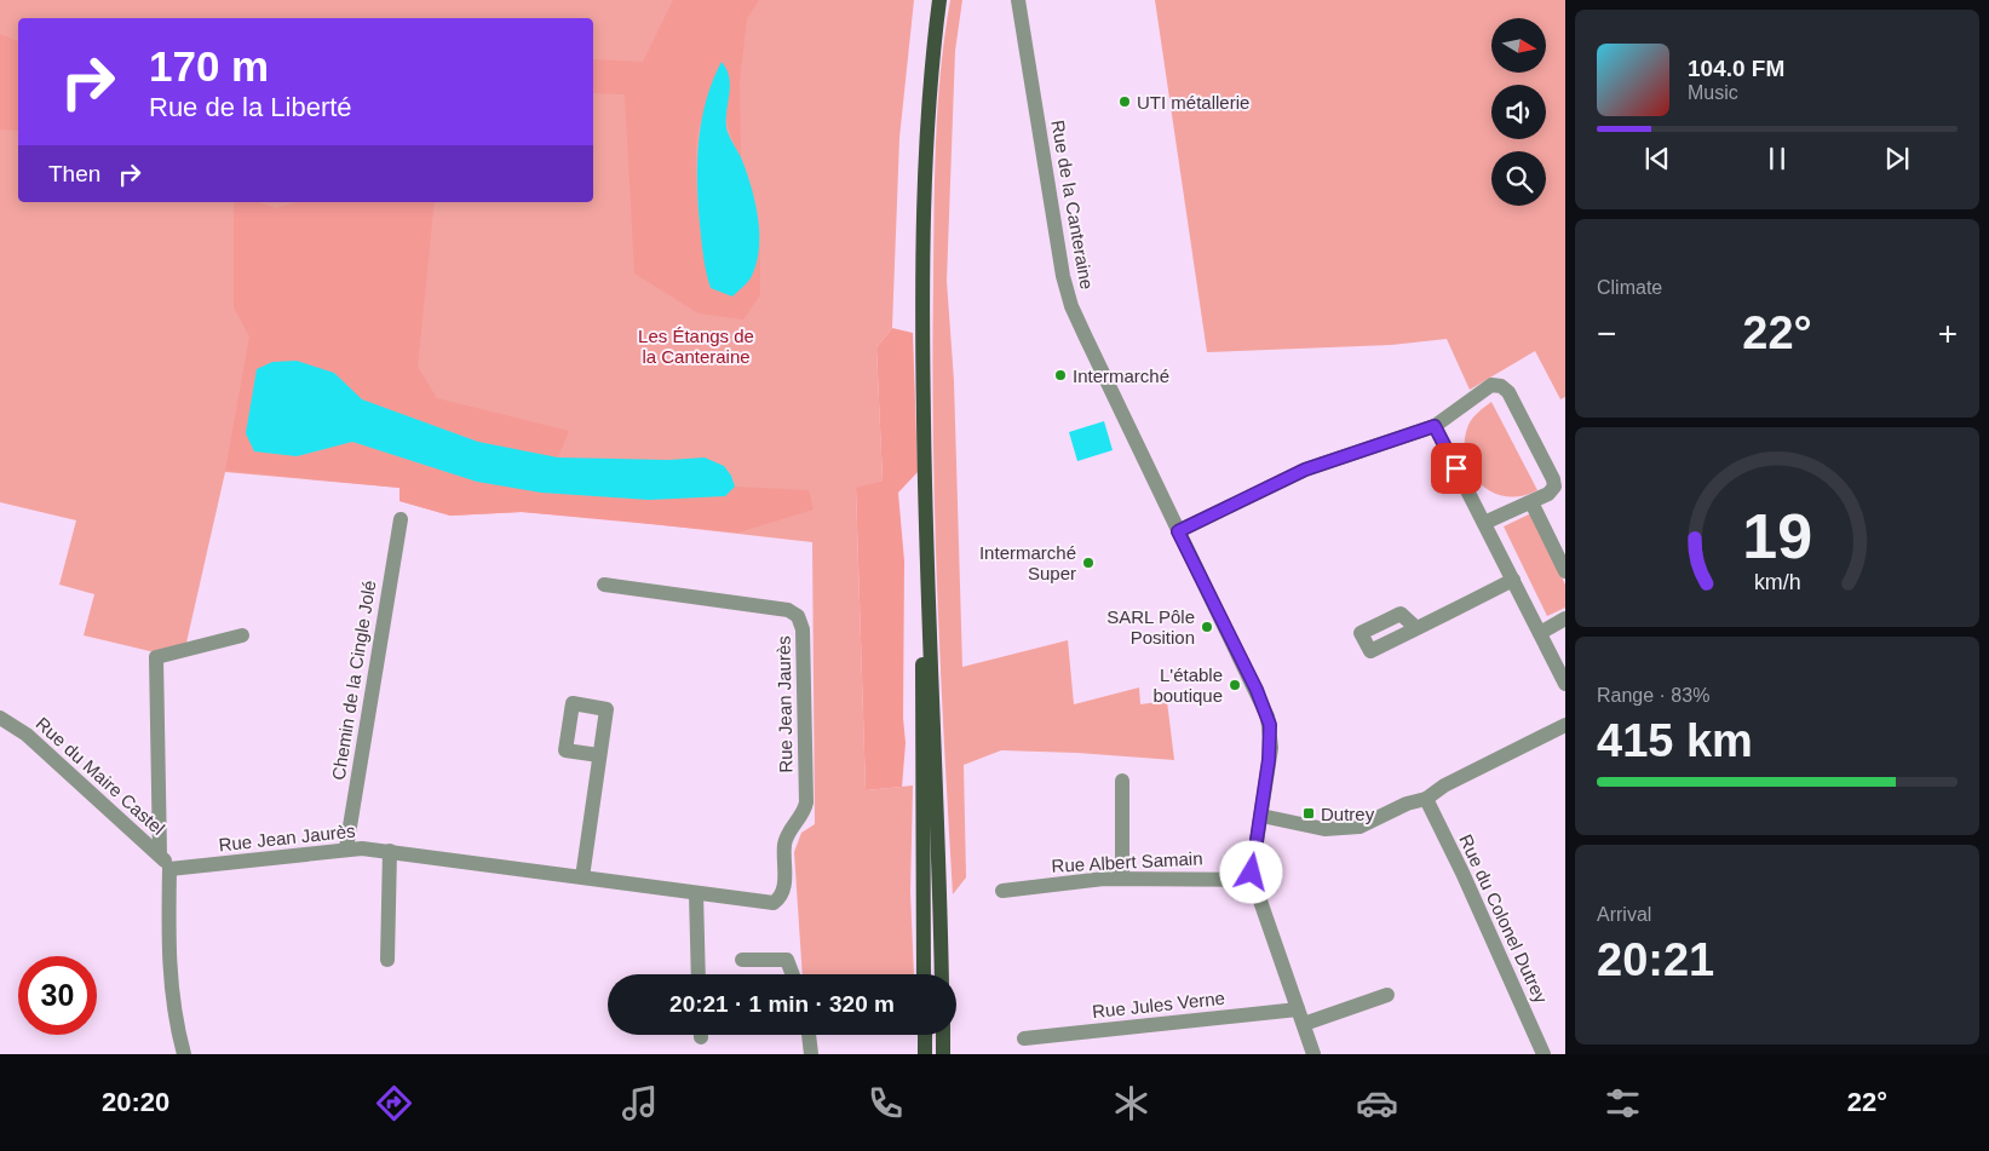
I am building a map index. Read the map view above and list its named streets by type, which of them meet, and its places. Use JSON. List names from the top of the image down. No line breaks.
{"streets":{"street":["Rue de la Canteraine","Chemin de la Cingle Jolé","Rue Jean Jaurès","Rue du Maire Castel","Rue Albert Samain","Rue du Colonel Dutrey","Rue Jules Verne"]},"crossings":[["Rue de la Canteraine","Rue Albert Samain"],["Chemin de la Cingle Jolé","Rue Jean Jaurès"],["Rue Jean Jaurès","Rue du Maire Castel"]],"parks":["Les Étangs de la Canteraine"],"places":{"other":["UTI métallerie","Intermarché","Intermarché Super","SARL Pôle Position","L'étable boutique"],"transit":["Dutrey"]},"north":"right","page":{"turn":["170 m","Rue de la Liberté"],"song":["104.0 FM","Music"],"then":"Then","tile":["Climate",["Range · 83%","415 km"],["Arrival","20:21"]],"heat":["−","22°","+"],"limit":"30","trip":"20:21 · 1 min · 320 m","tabs":["20:20","22°"],"gauge":["19","km/h"]}}
